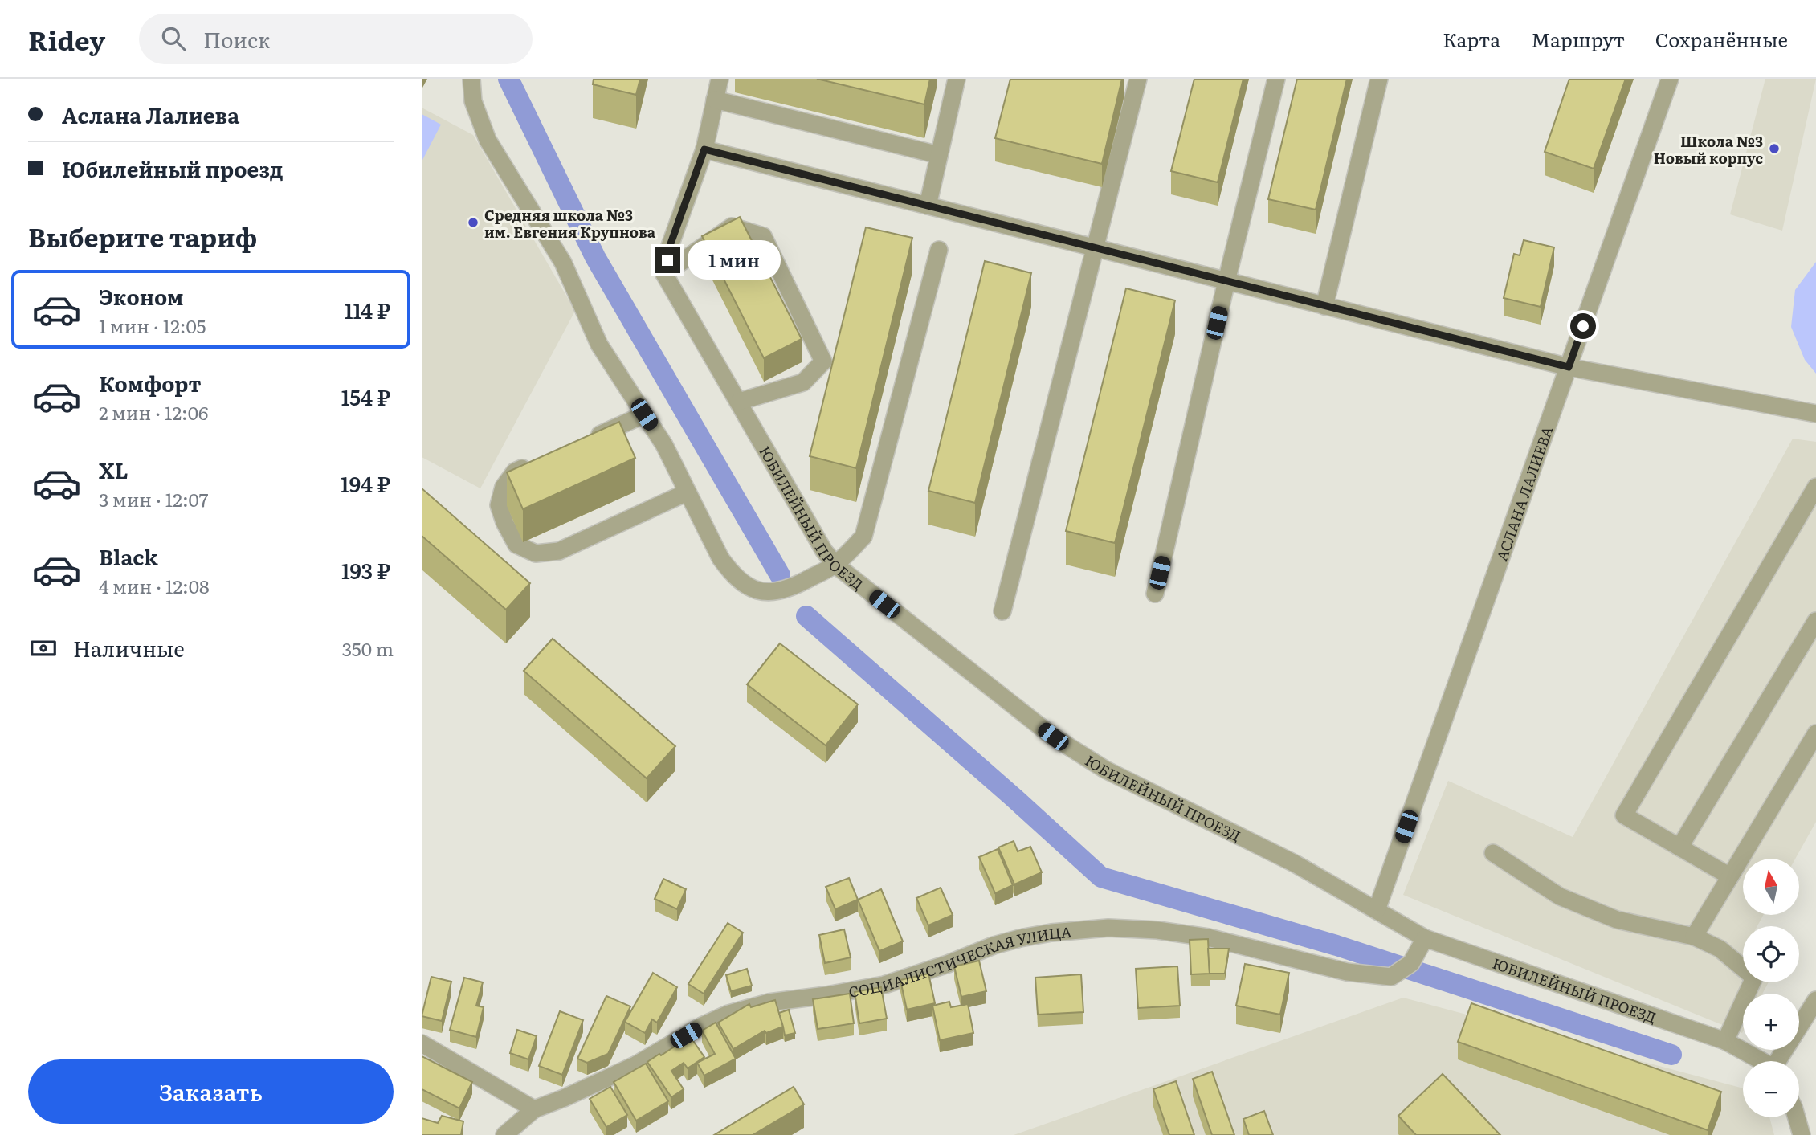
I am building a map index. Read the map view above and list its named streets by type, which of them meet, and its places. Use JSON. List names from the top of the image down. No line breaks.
{"streets":{"street":["АСЛАНА ЛАЛИЕВА","ЮБИЛЕЙНЫЙ ПРОЕЗД","СОЦИАЛИСТИЧЕСКАЯ УЛИЦА"]},"crossings":[["АСЛАНА ЛАЛИЕВА","ЮБИЛЕЙНЫЙ ПРОЕЗД"],["ЮБИЛЕЙНЫЙ ПРОЕЗД","СОЦИАЛИСТИЧЕСКАЯ УЛИЦА"]],"places":["Школа №3 Новый корпус","Средняя школа №3 им. Евгения Крупнова"],"north":"top","page":{"header":"Ridey","search":"Поиск","nav":["Карта","Маршрут","Сохранённые"],"banner":["Аслана Лалиева","Юбилейный проезд"],"heading":"Выберите тариф","bubble":"1 мин","list":[{"name":"Эконом","note":"1 мин · 12:05","value":"114 ₽"},{"name":"Комфорт","note":"2 мин · 12:06","value":"154 ₽"},{"name":"XL","note":"3 мин · 12:07","value":"194 ₽"},{"name":"Black","note":"4 мин · 12:08","value":"193 ₽"}],"pay":["Наличные","350 m"],"map_buttons":["+","−"],"buttons":"Заказать"}}
